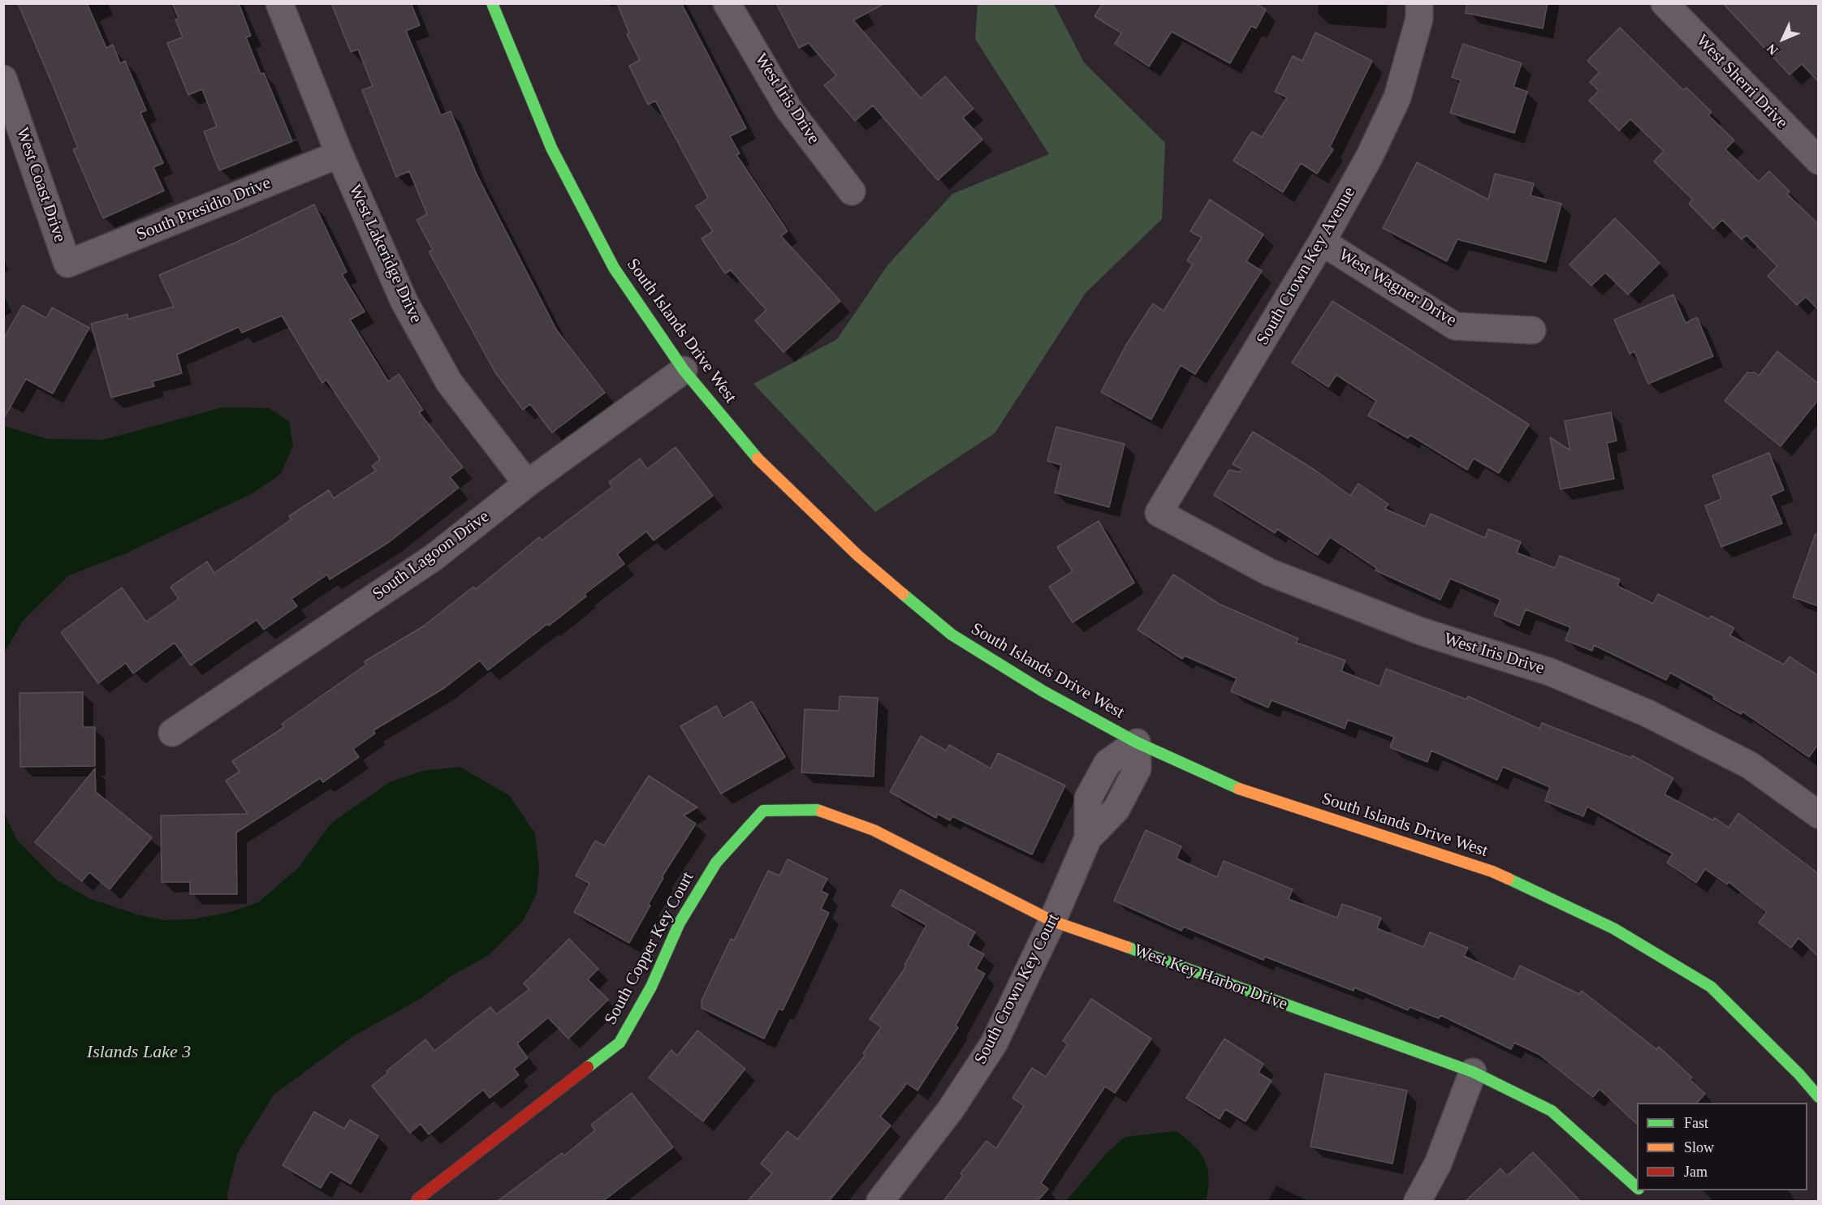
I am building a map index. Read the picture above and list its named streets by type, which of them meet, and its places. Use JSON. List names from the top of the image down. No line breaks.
{"streets":{"street":["West Sherri Drive","West Iris Drive","West Coast Drive","South Presidio Drive","West Lakeridge Drive","South Crown Key Avenue","West Wagner Drive","South Islands Drive West","South Lagoon Drive","South Copper Key Court","West Key Harbor Drive","South Crown Key Court"]},"crossings":[["West Iris Drive","South Crown Key Avenue"],["West Coast Drive","South Presidio Drive"],["South Presidio Drive","West Lakeridge Drive"],["West Lakeridge Drive","South Lagoon Drive"],["South Crown Key Avenue","West Wagner Drive"],["South Islands Drive West","South Lagoon Drive"],["South Islands Drive West","South Crown Key Court"],["South Copper Key Court","West Key Harbor Drive"],["West Key Harbor Drive","South Crown Key Court"]],"water":["Islands Lake 3"],"legend":["Fast","Slow","Jam"],"north":"bottom left"}
